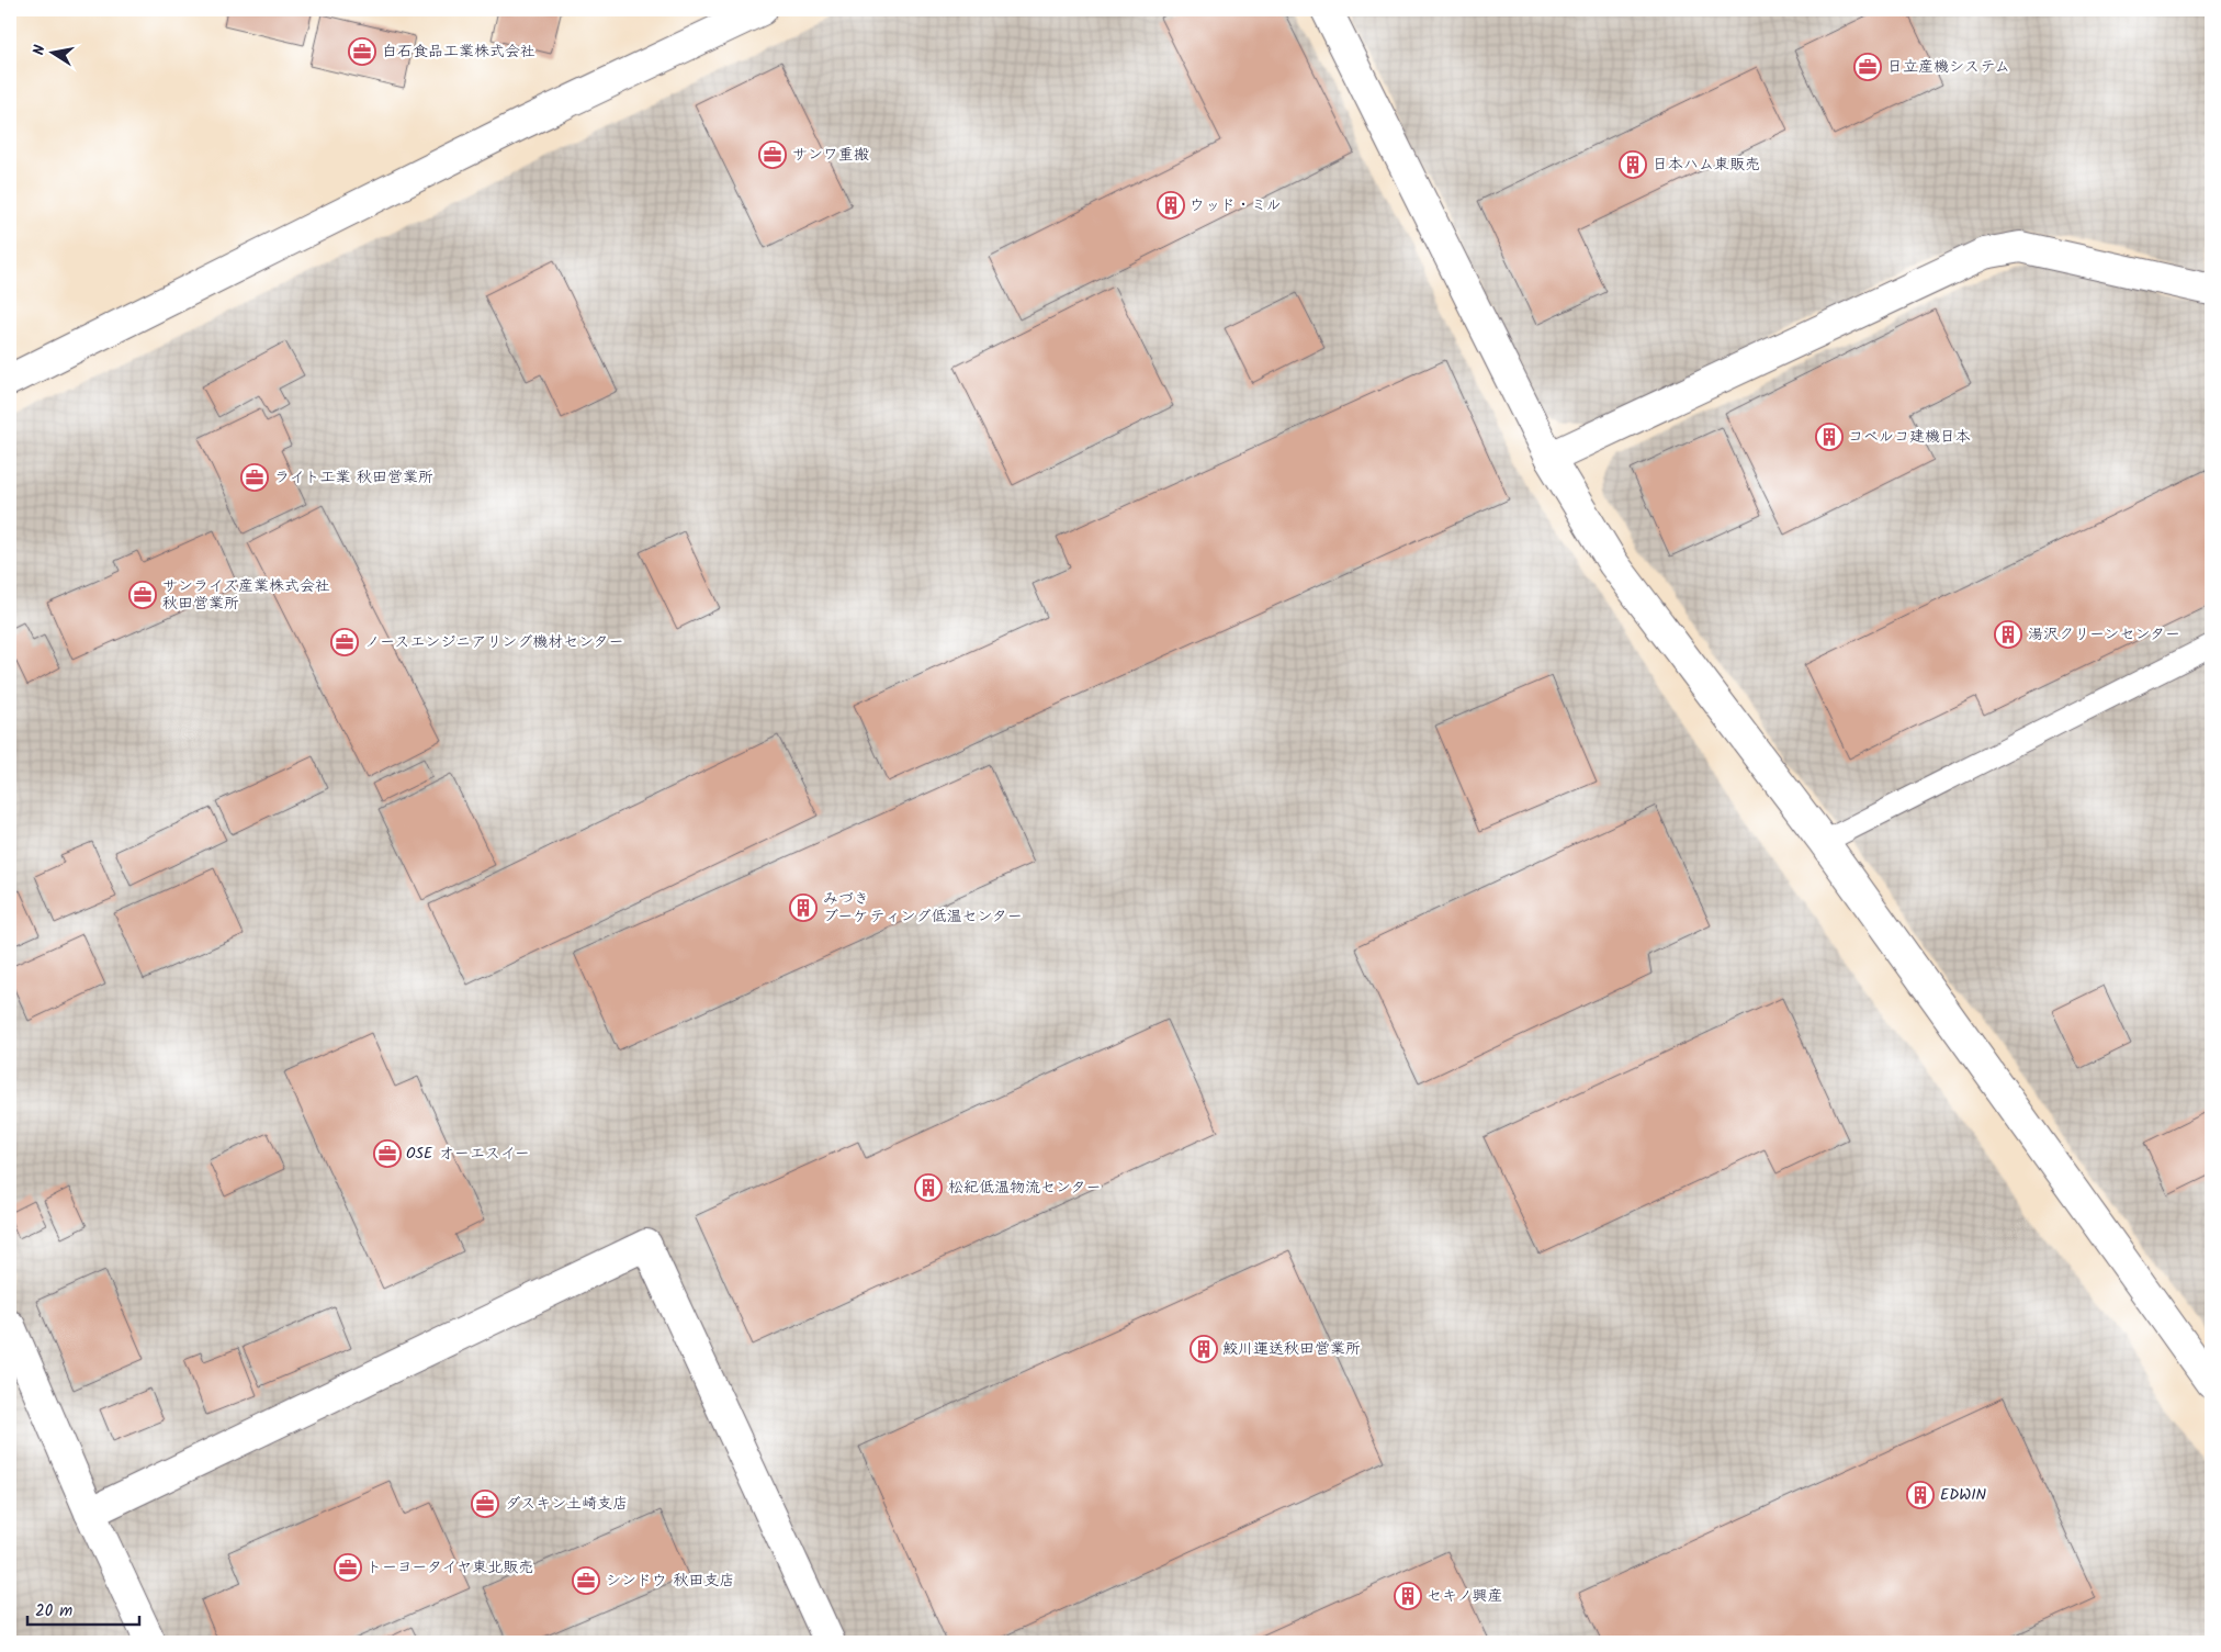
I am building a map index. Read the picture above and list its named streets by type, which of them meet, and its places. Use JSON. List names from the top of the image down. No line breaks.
{"places":{"office":["白石食品工業株式会社","日立産機システム","サンワ重搬","ライト工業 秋田営業所","サンライズ産業株式会社 秋田営業所","ノースエンジニアリング機材センター","OSE オーエスイー","ダスキン土崎支店","トーヨータイヤ東北販売","シンドウ 秋田支店"],"building":["日本ハム東販売","ウッド・ミル","コベルコ建機日本","湯沢クリーンセンター","みづき ブーケティング低温センター","松紀低温物流センター","鮫川運送秋田営業所","EDWIN","セキノ興産"]},"scale_bar":"20 m","north":"left"}
